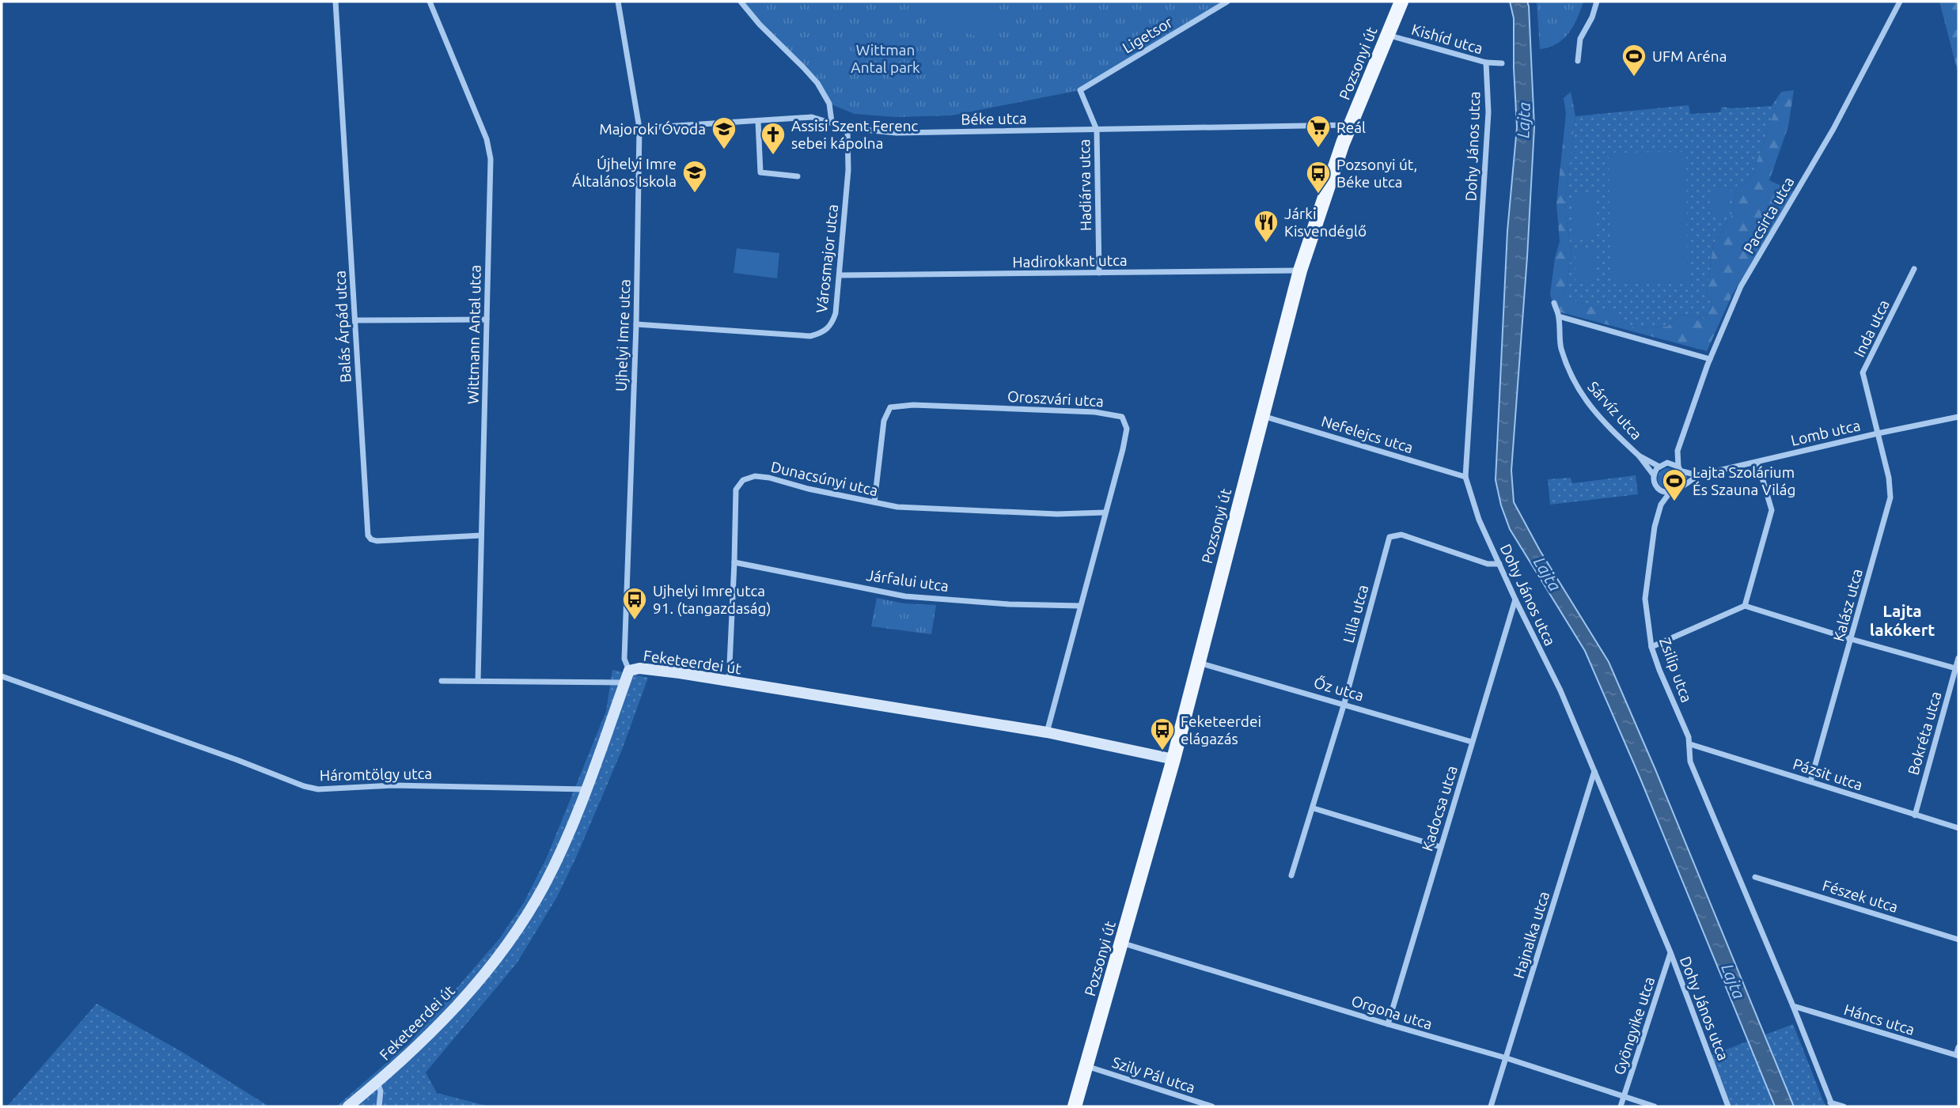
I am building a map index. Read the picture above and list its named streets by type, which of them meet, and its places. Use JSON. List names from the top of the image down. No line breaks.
{"streets":{"main road":["Pozsonyi út","Feketeerdei út"],"street":["Ligetsor","Kishíd utca","Béke utca","Dohy János utca","Hadiárva utca","Pacsirta utca","Városmajor utca","Hadirokkant utca","Balás Árpád utca","Inda utca","Wittmann Antal utca","Ujhelyi Imre utca","Oroszvári utca","Sárvíz utca","Lomb utca","Nefelejcs utca","Dunacsúnyi utca","Járfalui utca","Kalász utca","Lilla utca","Zsilip utca","Őz utca","Bokréta utca","Háromtölgy utca","Pázsit utca","Kadocsa utca","Fészek utca","Hajnalka utca","Orgona utca","Háncs utca","Gyöngyike utca","Szily Pál utca"]},"crossings":[["Ligetsor","Béke utca"],["Ligetsor","Hadiárva utca"],["Kishíd utca","Pozsonyi út"],["Kishíd utca","Dohy János utca"],["Pozsonyi út","Béke utca"],["Pozsonyi út","Hadirokkant utca"],["Pozsonyi út","Nefelejcs utca"],["Pozsonyi út","Feketeerdei út"],["Pozsonyi út","Őz utca"],["Pozsonyi út","Orgona utca"],["Pozsonyi út","Szily Pál utca"],["Béke utca","Hadiárva utca"],["Béke utca","Városmajor utca"],["Béke utca","Ujhelyi Imre utca"],["Dohy János utca","Nefelejcs utca"],["Dohy János utca","Lilla utca"],["Dohy János utca","Kadocsa utca"],["Dohy János utca","Hajnalka utca"],["Dohy János utca","Gyöngyike utca"],["Hadiárva utca","Hadirokkant utca"],["Városmajor utca","Hadirokkant utca"],["Városmajor utca","Ujhelyi Imre utca"],["Balás Árpád utca","Wittmann Antal utca"],["Inda utca","Lomb utca"],["Inda utca","Kalász utca"],["Ujhelyi Imre utca","Feketeerdei út"],["Oroszvári utca","Dunacsúnyi utca"],["Oroszvári utca","Járfalui utca"],["Oroszvári utca","Feketeerdei út"],["Lomb utca","Kalász utca"],["Dunacsúnyi utca","Járfalui utca"],["Dunacsúnyi utca","Feketeerdei út"],["Kalász utca","Pázsit utca"],["Lilla utca","Őz utca"],["Feketeerdei út","Háromtölgy utca"],["Zsilip utca","Pázsit utca"],["Zsilip utca","Háncs utca"],["Őz utca","Kadocsa utca"],["Bokréta utca","Pázsit utca"],["Kadocsa utca","Orgona utca"],["Hajnalka utca","Orgona utca"],["Orgona utca","Gyöngyike utca"]],"districts":["Lajta lakókert"],"water":["Lajta"],"parks":["Wittman Antal park"],"places":{"sports":["UFM Aréna","Lajta Szolárium És Szauna Világ"],"supermarket":["Reál"],"school or university":["Majoroki Óvoda","Újhelyi Imre Általános Iskola"],"church":["Assisi Szent Ferenc sebei kápolna"],"bus stop":["Pozsonyi út, Béke utca","Ujhelyi Imre utca 91. (tangazdaság)","Feketeerdei elágazás"],"restaurant":["Járki Kisvendéglő"]}}
